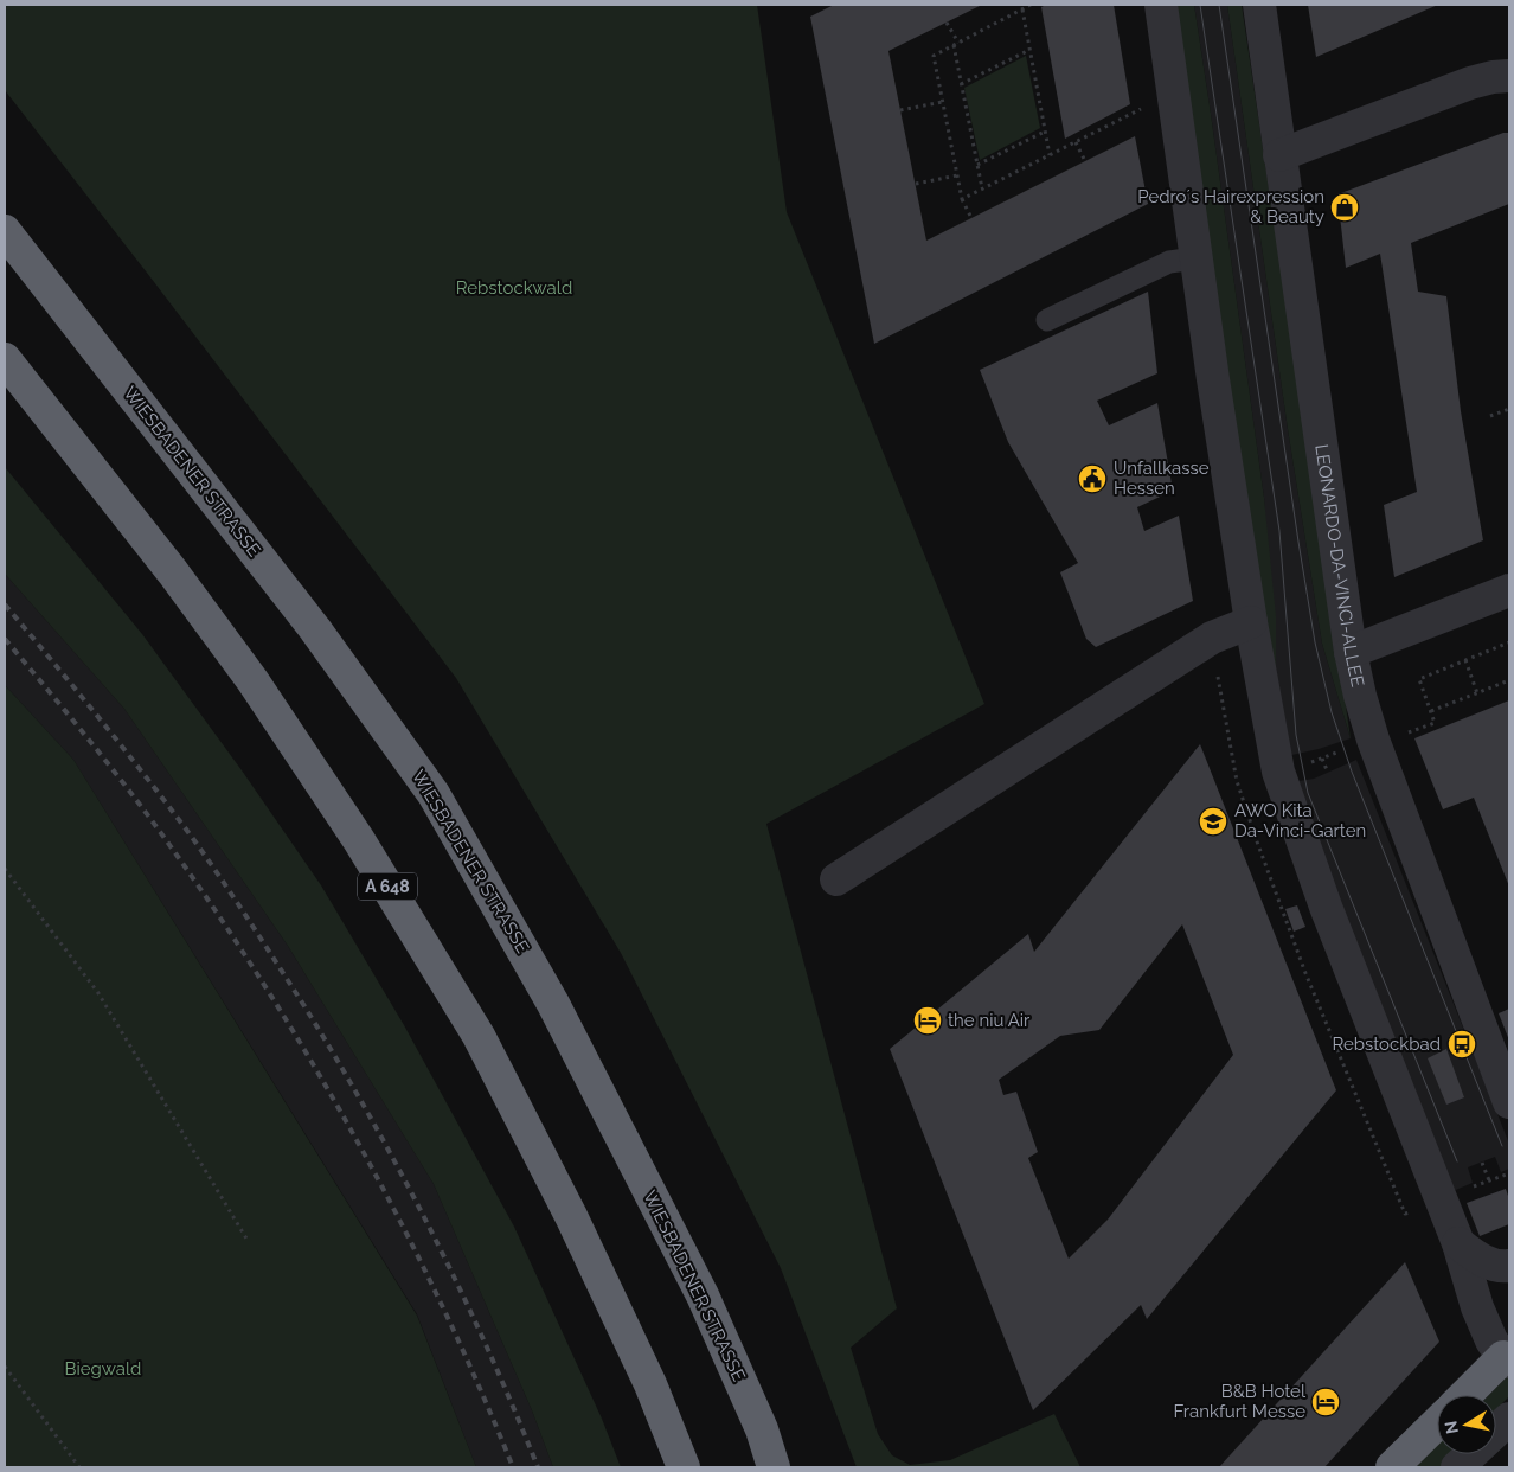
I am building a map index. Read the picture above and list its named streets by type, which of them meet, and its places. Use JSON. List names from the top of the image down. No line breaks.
{"streets":{"highway":["WIESBADENER STRASSE","A 648"],"street":["LEONARDO-DA-VINCI-ALLEE"]},"parks":["Rebstockwald","Biegwald"],"places":{"shop":["Pedro´s Hairexpression & Beauty"],"public building":["Unfallkasse Hessen"],"school or university":["AWO Kita Da-Vinci-Garten"],"hotel":["the niu Air","B&B Hotel Frankfurt Messe"],"bus stop":["Rebstockbad"]},"north":"left"}
